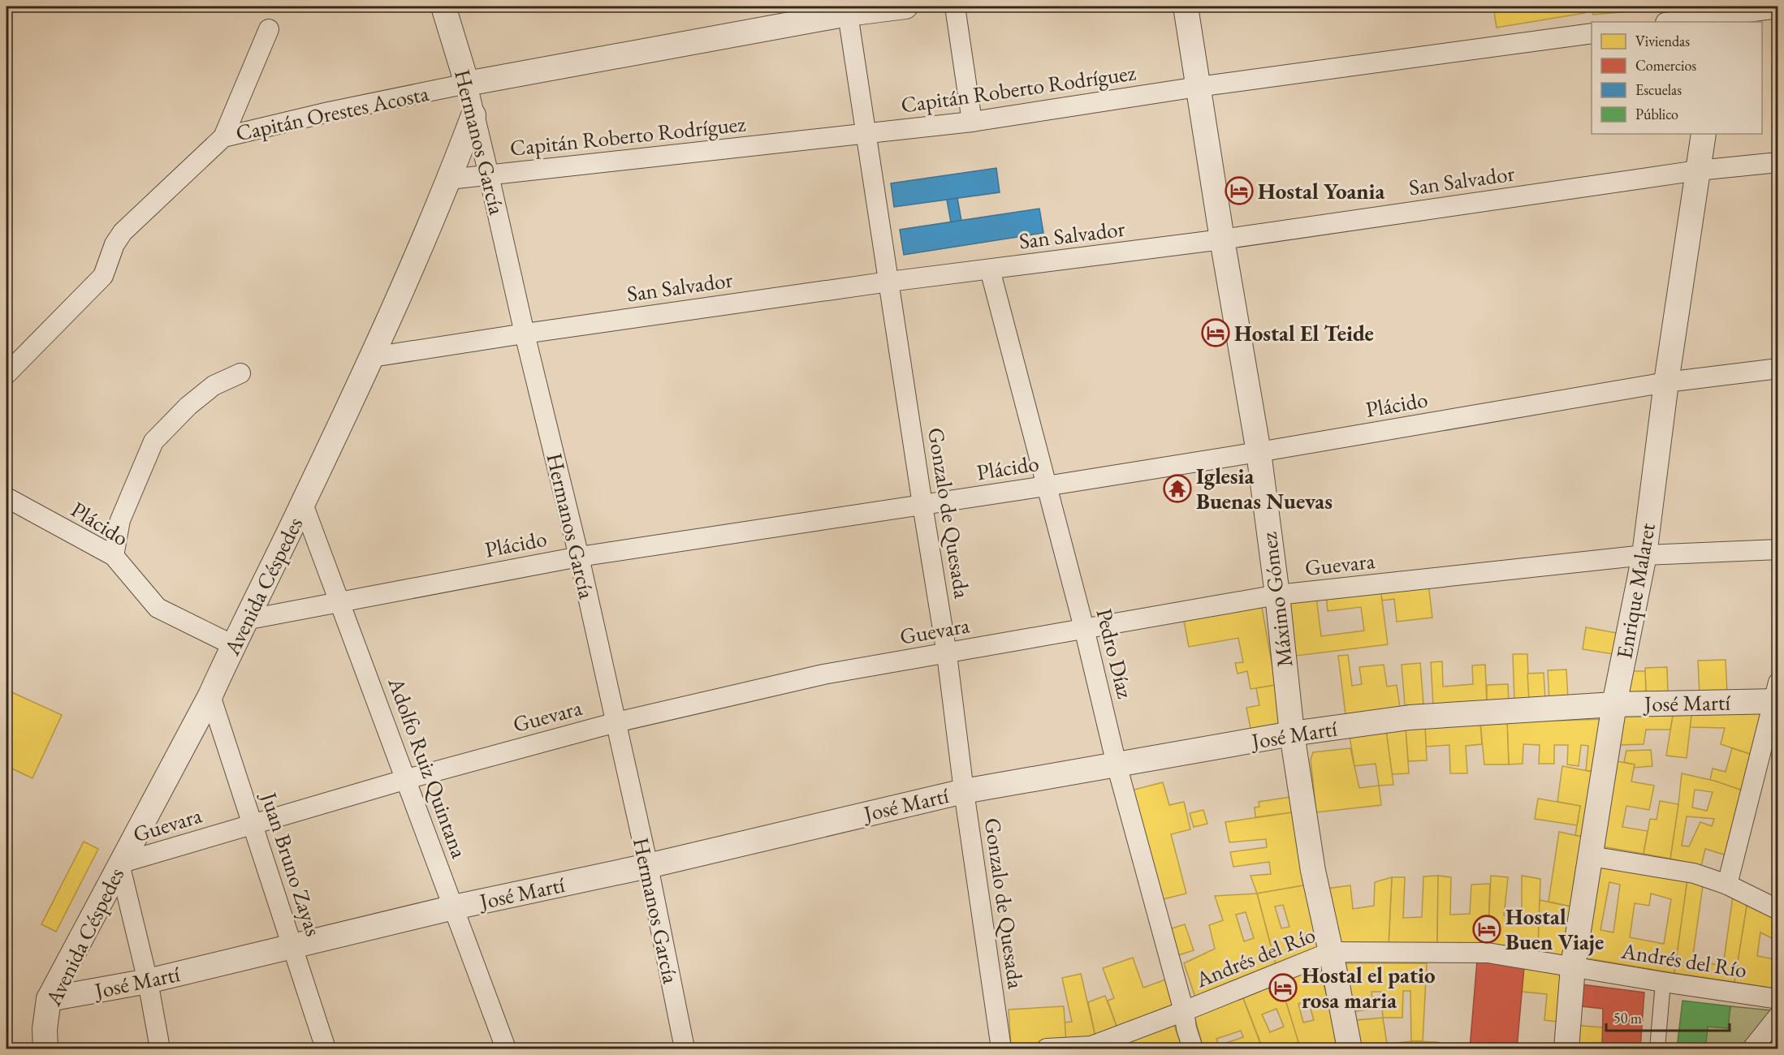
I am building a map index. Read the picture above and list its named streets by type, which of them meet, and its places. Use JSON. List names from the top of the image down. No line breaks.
{"streets":{"street":["Capitán Roberto Rodríguez","Capitán Orestes Acosta","Hermanos García","San Salvador","Plácido","Gonzalo de Quesada","Guevara","Avenida Céspedes","Enrique Malaret","Máximo Gómez","Pedro Díaz","José Martí","Adolfo Ruiz Quintana","Juan Bruno Zayas","Andrés del Río"]},"crossings":[["Capitán Roberto Rodríguez","Hermanos García"],["Capitán Roberto Rodríguez","Gonzalo de Quesada"],["Capitán Roberto Rodríguez","Avenida Céspedes"],["Capitán Roberto Rodríguez","Máximo Gómez"],["Capitán Orestes Acosta","Hermanos García"],["Capitán Orestes Acosta","Gonzalo de Quesada"],["Hermanos García","San Salvador"],["Hermanos García","Plácido"],["Hermanos García","Guevara"],["Hermanos García","Avenida Céspedes"],["Hermanos García","José Martí"],["San Salvador","Gonzalo de Quesada"],["San Salvador","Avenida Céspedes"],["San Salvador","Enrique Malaret"],["San Salvador","Máximo Gómez"],["San Salvador","Pedro Díaz"],["Plácido","Gonzalo de Quesada"],["Plácido","Avenida Céspedes"],["Plácido","Enrique Malaret"],["Plácido","Máximo Gómez"],["Plácido","Pedro Díaz"],["Plácido","Adolfo Ruiz Quintana"],["Gonzalo de Quesada","Guevara"],["Gonzalo de Quesada","José Martí"],["Guevara","Avenida Céspedes"],["Guevara","Enrique Malaret"],["Guevara","Máximo Gómez"],["Guevara","Pedro Díaz"],["Guevara","Adolfo Ruiz Quintana"],["Guevara","Juan Bruno Zayas"],["Avenida Céspedes","José Martí"],["Avenida Céspedes","Adolfo Ruiz Quintana"],["Avenida Céspedes","Juan Bruno Zayas"],["Enrique Malaret","José Martí"],["Enrique Malaret","Andrés del Río"],["Máximo Gómez","José Martí"],["Máximo Gómez","Andrés del Río"],["Pedro Díaz","José Martí"],["Pedro Díaz","Andrés del Río"],["José Martí","Adolfo Ruiz Quintana"],["José Martí","Juan Bruno Zayas"]],"places":{"hotel":["Hostal Yoania","Hostal El Teide","Hostal Buen Viaje","Hostal el patio rosa maria"],"temple":["Iglesia Buenas Nuevas"]},"legend":["Viviendas","Comercios","Escuelas","Público"],"scale_bar":"50 m"}
